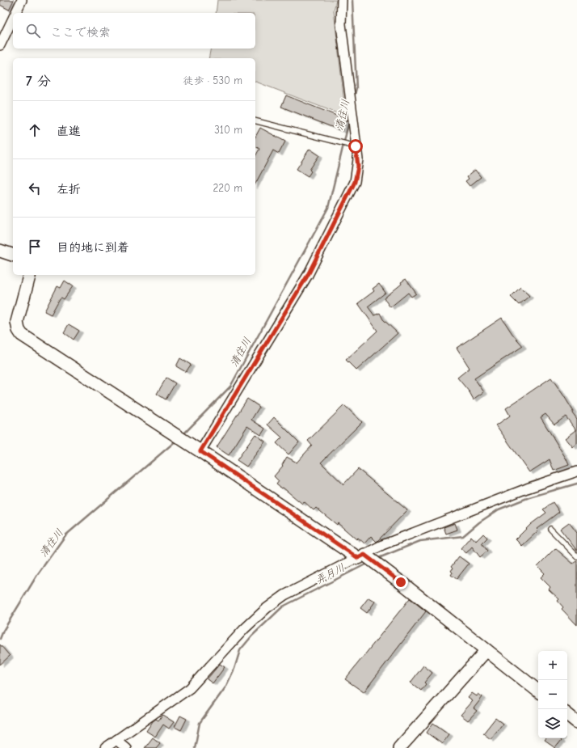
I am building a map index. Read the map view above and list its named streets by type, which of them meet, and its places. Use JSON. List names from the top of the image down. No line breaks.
{"water":["清住川","弄月川"],"page":{"search":"ここで検索","heading":["7 分","徒歩 · 530 m"],"list":[["直進","310 m"],["左折","220 m"],"目的地に到着"],"map_buttons":["+","−"]}}
